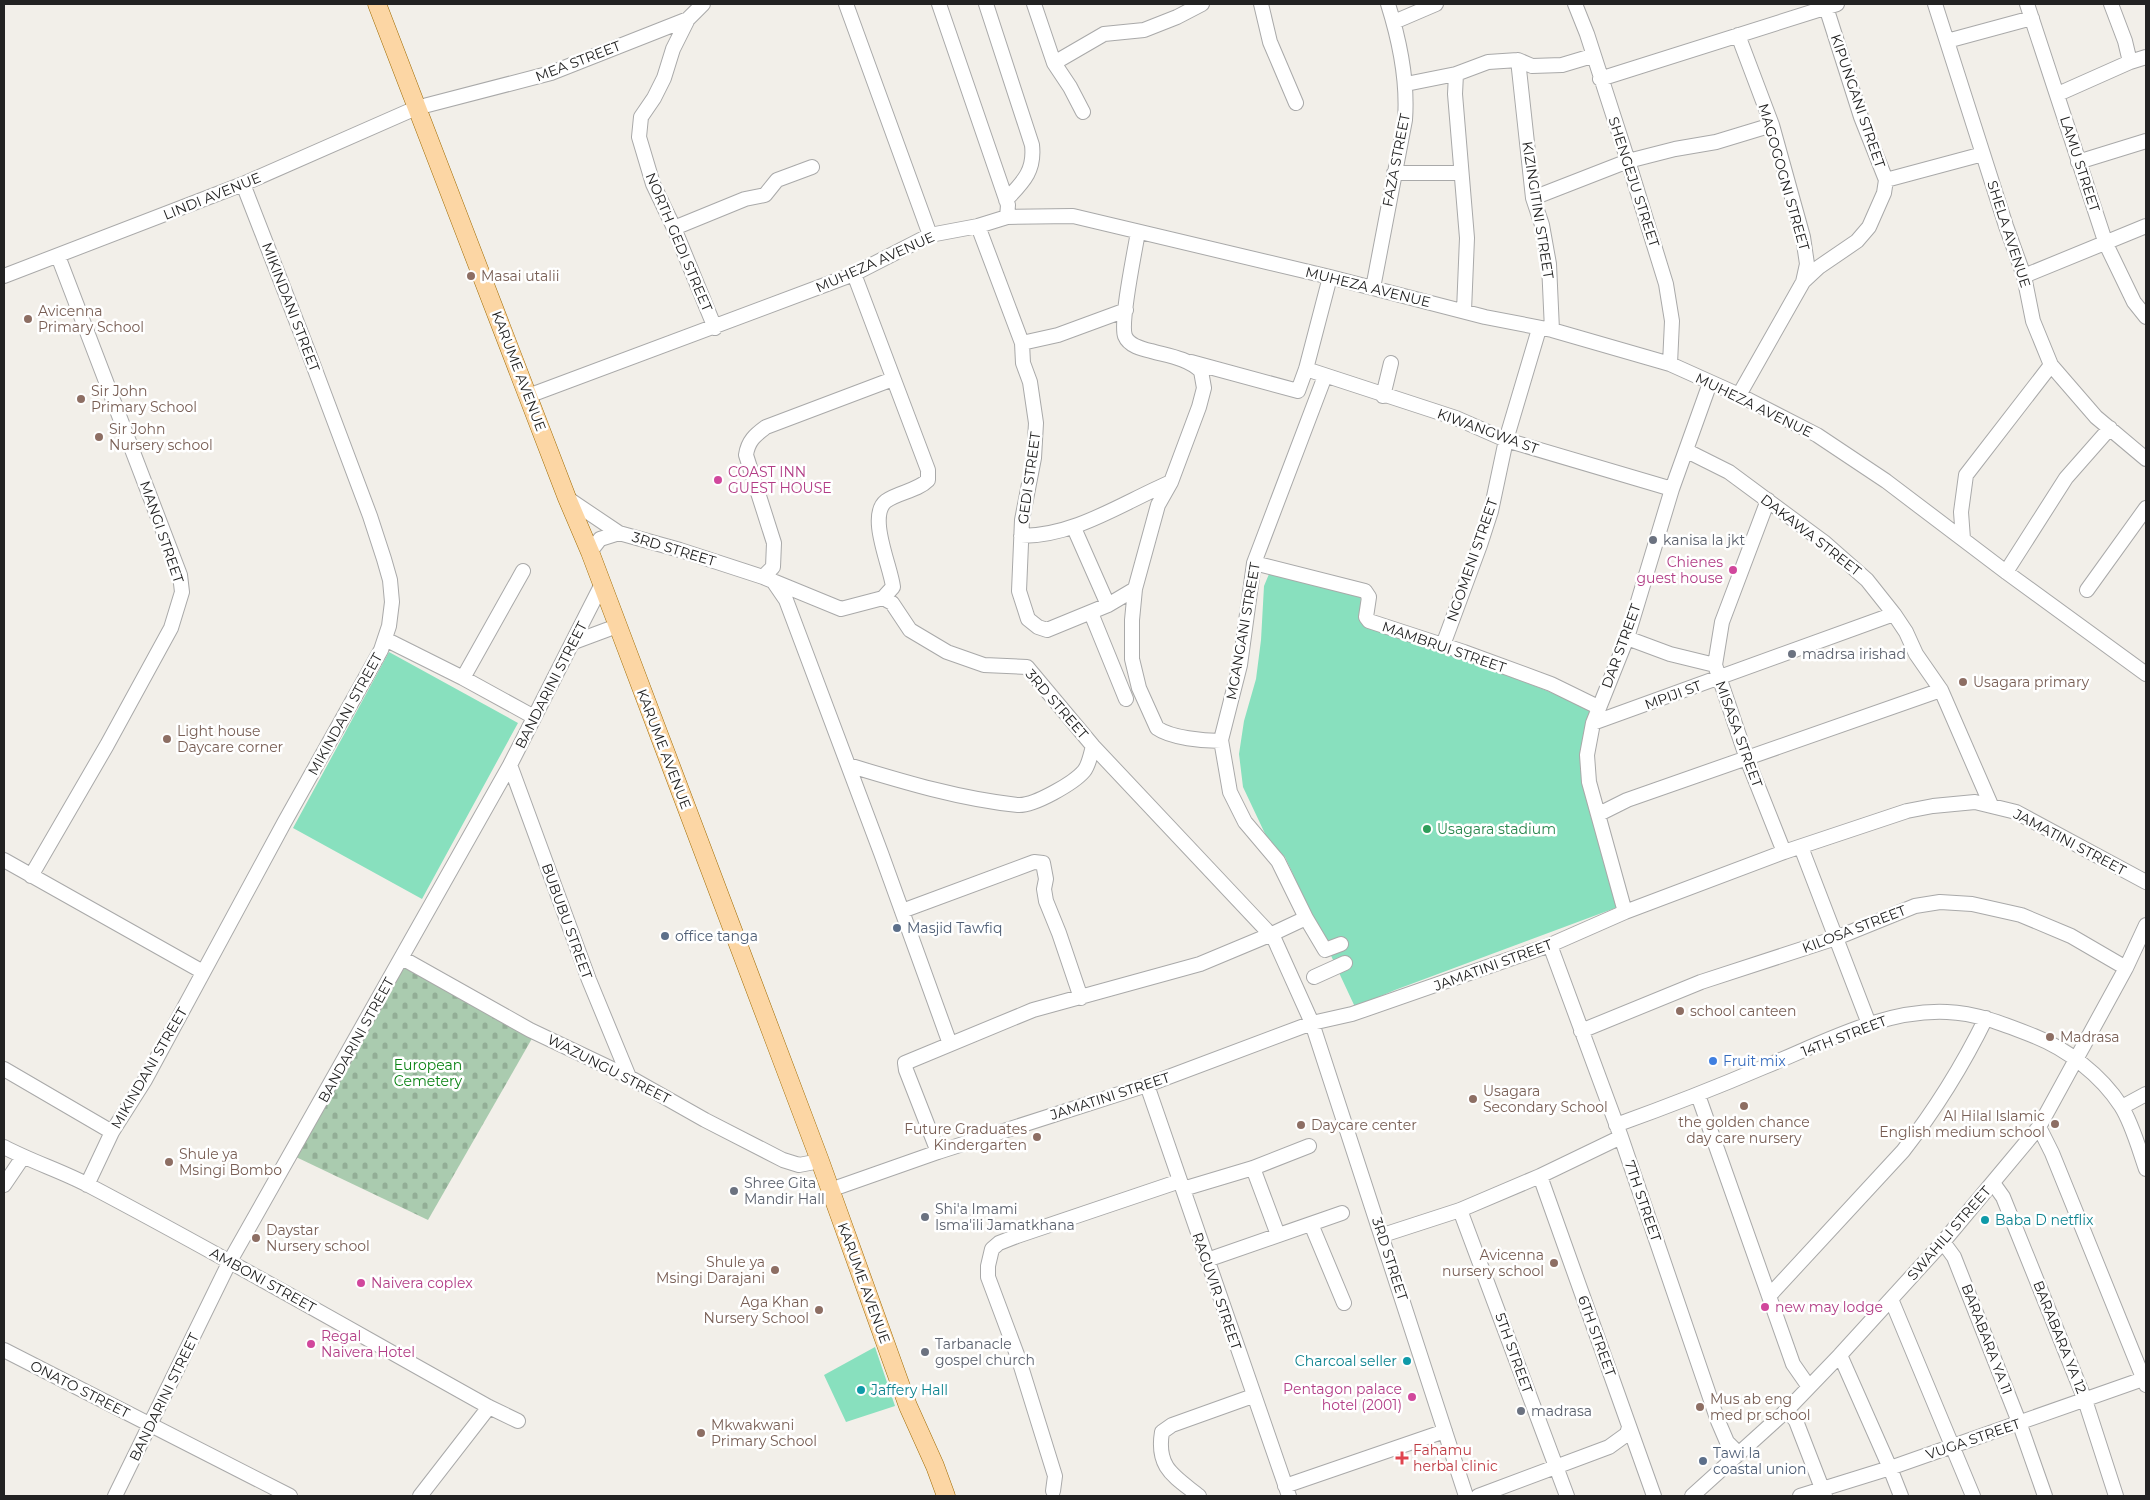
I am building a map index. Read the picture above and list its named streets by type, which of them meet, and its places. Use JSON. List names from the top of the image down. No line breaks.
{"streets":{"main road":["KARUME AVENUE"],"street":["MEA STREET","KIPUNGANI STREET","FAZA STREET","LAMU STREET","MAGOGOGNI STREET","SHENGEJU STREET","LINDI AVENUE","KIZINGITINI STREET","SHELA AVENUE","NORTH GEDI STREET","MUHEZA AVENUE","MIKINDANI STREET","KIWANGWA ST","GEDI STREET","MANGI STREET","DAKAWA STREET","3RD STREET","NGOMENI STREET","MGANGANI STREET","DAR STREET","MAMBRUI STREET","BANDARINI STREET","MPIJI ST","MISASA STREET","JAMATINI STREET","BUBUBU STREET","KILOSA STREET","14TH STREET","WAZUNGU STREET","7TH STREET","SWAHILI STREET","AMBONI STREET","RAGUVIR STREET","6TH STREET","BARABARA YA 12","BARABARA YA 11","5TH STREET","ONATO STREET","VUGA STREET"]},"crossings":[["MEA STREET","LINDI AVENUE"],["MEA STREET","NORTH GEDI STREET"],["MEA STREET","KARUME AVENUE"],["KIPUNGANI STREET","MAGOGOGNI STREET"],["FAZA STREET","MUHEZA AVENUE"],["MAGOGOGNI STREET","MUHEZA AVENUE"],["SHENGEJU STREET","MUHEZA AVENUE"],["LINDI AVENUE","MIKINDANI STREET"],["LINDI AVENUE","KARUME AVENUE"],["LINDI AVENUE","MANGI STREET"],["KIZINGITINI STREET","MUHEZA AVENUE"],["KIZINGITINI STREET","NGOMENI STREET"],["NORTH GEDI STREET","MUHEZA AVENUE"],["MUHEZA AVENUE","KARUME AVENUE"],["MUHEZA AVENUE","GEDI STREET"],["MUHEZA AVENUE","NGOMENI STREET"],["MUHEZA AVENUE","DAR STREET"],["MIKINDANI STREET","AMBONI STREET"],["KARUME AVENUE","3RD STREET"],["KARUME AVENUE","BANDARINI STREET"],["KARUME AVENUE","JAMATINI STREET"],["KARUME AVENUE","WAZUNGU STREET"],["KIWANGWA ST","NGOMENI STREET"],["KIWANGWA ST","MGANGANI STREET"],["KIWANGWA ST","DAR STREET"],["DAKAWA STREET","DAR STREET"],["DAKAWA STREET","MPIJI ST"],["DAKAWA STREET","MISASA STREET"],["DAKAWA STREET","JAMATINI STREET"],["3RD STREET","JAMATINI STREET"],["3RD STREET","14TH STREET"],["NGOMENI STREET","MAMBRUI STREET"],["MGANGANI STREET","MAMBRUI STREET"],["DAR STREET","MAMBRUI STREET"],["DAR STREET","MPIJI ST"],["DAR STREET","JAMATINI STREET"],["BANDARINI STREET","BUBUBU STREET"],["BANDARINI STREET","WAZUNGU STREET"],["BANDARINI STREET","AMBONI STREET"],["BANDARINI STREET","ONATO STREET"],["MPIJI ST","MISASA STREET"],["MISASA STREET","JAMATINI STREET"],["JAMATINI STREET","7TH STREET"],["JAMATINI STREET","RAGUVIR STREET"],["BUBUBU STREET","WAZUNGU STREET"],["KILOSA STREET","7TH STREET"],["KILOSA STREET","SWAHILI STREET"],["14TH STREET","7TH STREET"],["14TH STREET","SWAHILI STREET"],["14TH STREET","6TH STREET"],["14TH STREET","5TH STREET"],["7TH STREET","SWAHILI STREET"],["SWAHILI STREET","BARABARA YA 12"],["SWAHILI STREET","BARABARA YA 11"],["BARABARA YA 12","VUGA STREET"],["BARABARA YA 11","VUGA STREET"]],"parks":["European Cemetery"],"places":{"other":["Masai utalii","Avicenna Primary School","Sir John Primary School","Sir John Nursery school","COAST INN GUEST HOUSE","kanisa la jkt","Chienes guest house","madrsa irishad","Usagara primary","Light house Daycare corner","Usagara stadium","Masjid Tawfiq","office tanga","school canteen","Madrasa","Fruit mix","Usagara Secondary School","the golden chance day care nursery","Al Hilal Islamic English medium school","Daycare center","Future Graduates Kindergarten","Shule ya Msingi Bombo","Shree Gita Mandir Hall","Shi'a Imami Isma'ili Jamatkhana","Baba D netflix","Daystar Nursery school","Avicenna nursery school","Shule ya Msingi Darajani","Naivera coplex","new may lodge","Aga Khan Nursery School","Regal Naivera Hotel","Tarbanacle gospel church","Charcoal seller","Jaffery Hall","Pentagon palace hotel (2001)","Mus ab eng med pr school","madrasa","Mkwakwani Primary School","Tawi la coastal union"],"health":["Fahamu herbal clinic"]}}
